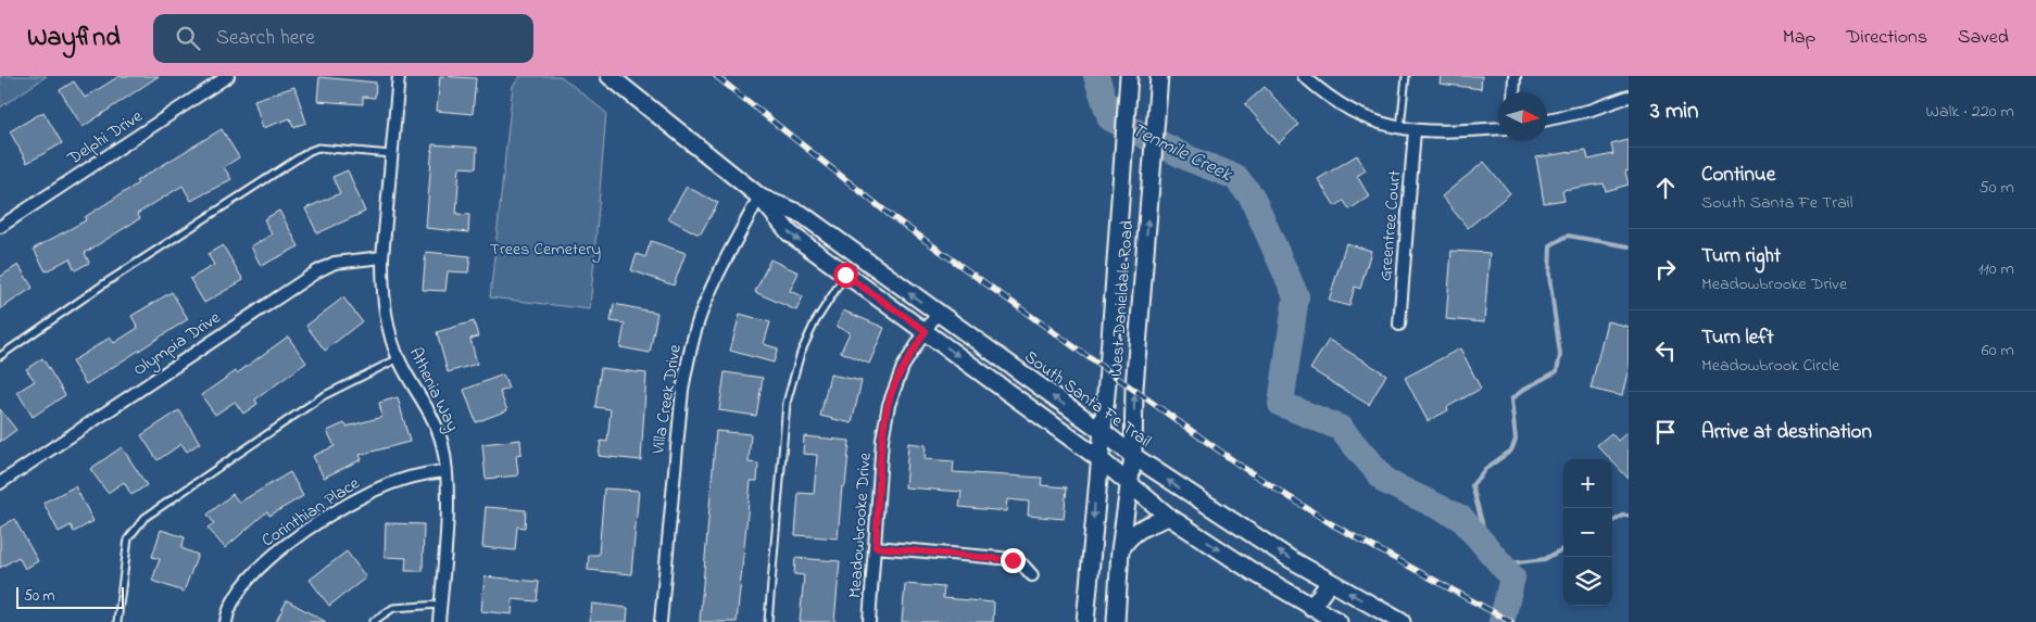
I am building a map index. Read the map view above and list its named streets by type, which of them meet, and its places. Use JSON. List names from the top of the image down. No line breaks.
{"streets":{"main road":["West Danieldale Road","South Santa Fe Trail"],"street":["Delphi Drive","Greentree Court","Olympia Drive","Athenia Way","Villa Creek Drive","Corinthian Place","Meadowbrooke Drive"]},"crossings":[["West Danieldale Road","South Santa Fe Trail"],["Olympia Drive","Athenia Way"],["Athenia Way","Corinthian Place"],["Villa Creek Drive","South Santa Fe Trail"],["South Santa Fe Trail","Meadowbrooke Drive"]],"water":["Tenmile Creek"],"parks":["Trees Cemetery"],"scale_bar":"50 m","north":"right","page":{"header":"Wayfind","search":"Search here","nav":["Map","Directions","Saved"],"heading":["3 min","Walk · 220 m"],"list":[["Continue","South Santa Fe Trail","50 m"],["Turn right","Meadowbrooke Drive","110 m"],["Turn left","Meadowbrook Circle","60 m"],"Arrive at destination"],"map_buttons":["+","−"],"scale":"50 m"}}
